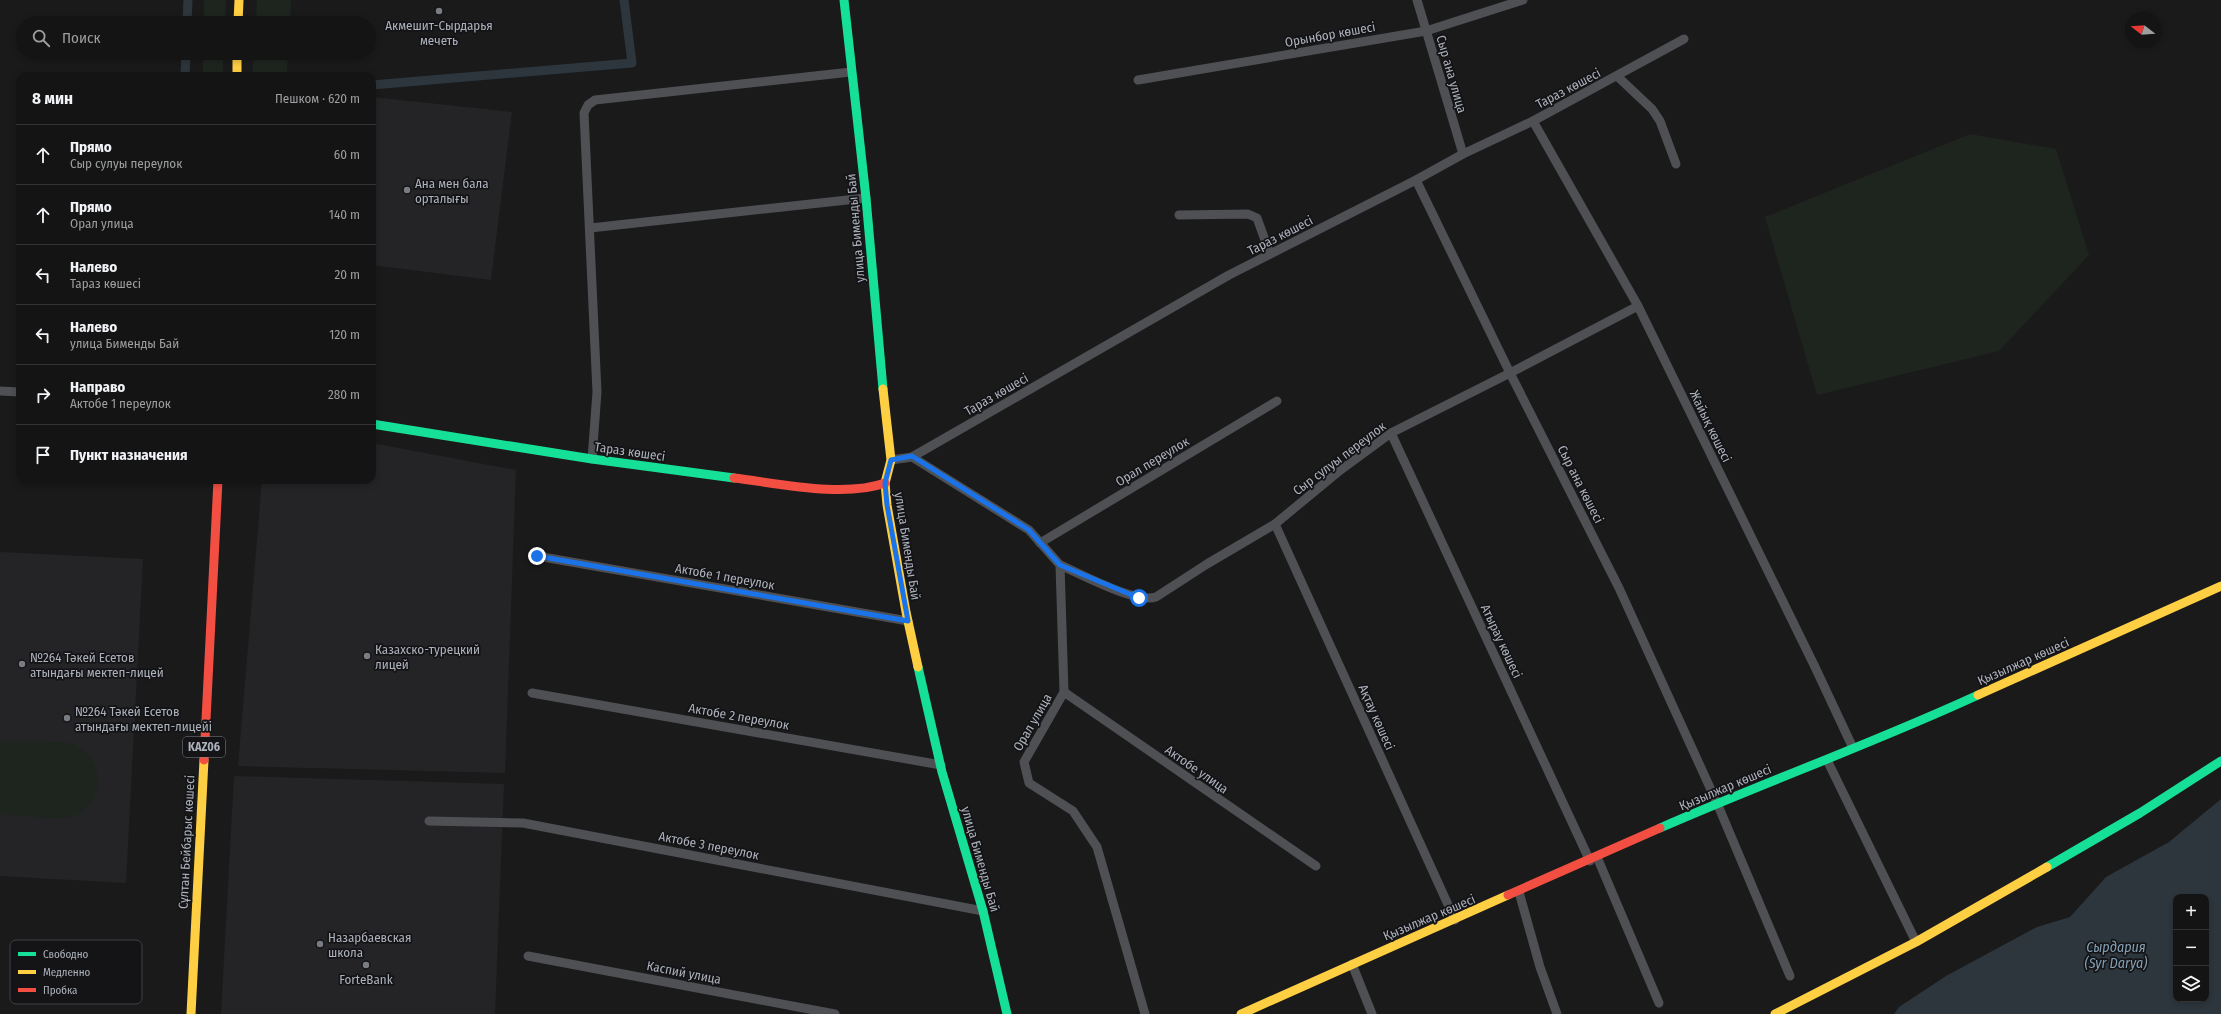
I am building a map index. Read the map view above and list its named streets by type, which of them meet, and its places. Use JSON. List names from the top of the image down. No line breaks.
{"streets":{"street":["Орынбор көшесі","Сыр ана улица","Тараз көшесі","улица Бименды Бай","Жайық көшесі","Сыр сулуы переулок","Орал переулок","Сыр ана көшесі","Актобе 1 переулок","Атырау көшесі","Қызылжар көшесі","Актобе 2 переулок","Ақтау көшесі","Орал улица","KAZ06","Актобе улица","Сұлтан Бейбарыс көшесі","Актобе 3 переулок","Каспий улица"]},"crossings":[["Орынбор көшесі","Сыр ана улица"],["Сыр ана улица","Тараз көшесі"],["Тараз көшесі","улица Бименды Бай"],["Тараз көшесі","Жайық көшесі"],["Тараз көшесі","Сыр ана көшесі"],["улица Бименды Бай","Актобе 1 переулок"],["улица Бименды Бай","Актобе 2 переулок"],["улица Бименды Бай","Актобе 3 переулок"],["Жайық көшесі","Сыр сулуы переулок"],["Жайық көшесі","Қызылжар көшесі"],["Сыр сулуы переулок","Сыр ана көшесі"],["Сыр сулуы переулок","Атырау көшесі"],["Сыр сулуы переулок","Ақтау көшесі"],["Сыр сулуы переулок","Орал улица"],["Сыр ана көшесі","Қызылжар көшесі"],["Атырау көшесі","Қызылжар көшесі"],["Қызылжар көшесі","Ақтау көшесі"],["Орал улица","Актобе улица"]],"water":["Сырдария (Syr Darya)"],"places":["Акмешит-Сырдарья мечеть","Ана мен бала орталығы","Казахско-турецкий лицей","№264 Тәкей Есетов атындағы мектеп-лицей","№264 Тәкей Есетов атындағы мектеп-лицейі","Назарбаевская школа","ForteBank"],"legend":["Свободно","Медленно","Пробка"],"north":"left","page":{"search":"Поиск","heading":["8 мин","Пешком · 620 m"],"list":[["Прямо","Сыр сулуы переулок","60 m"],["Прямо","Орал улица","140 m"],["Налево","Тараз көшесі","20 m"],["Налево","улица Бименды Бай","120 m"],["Направо","Актобе 1 переулок","280 m"],"Пункт назначения"],"map_buttons":["+","−"]}}
